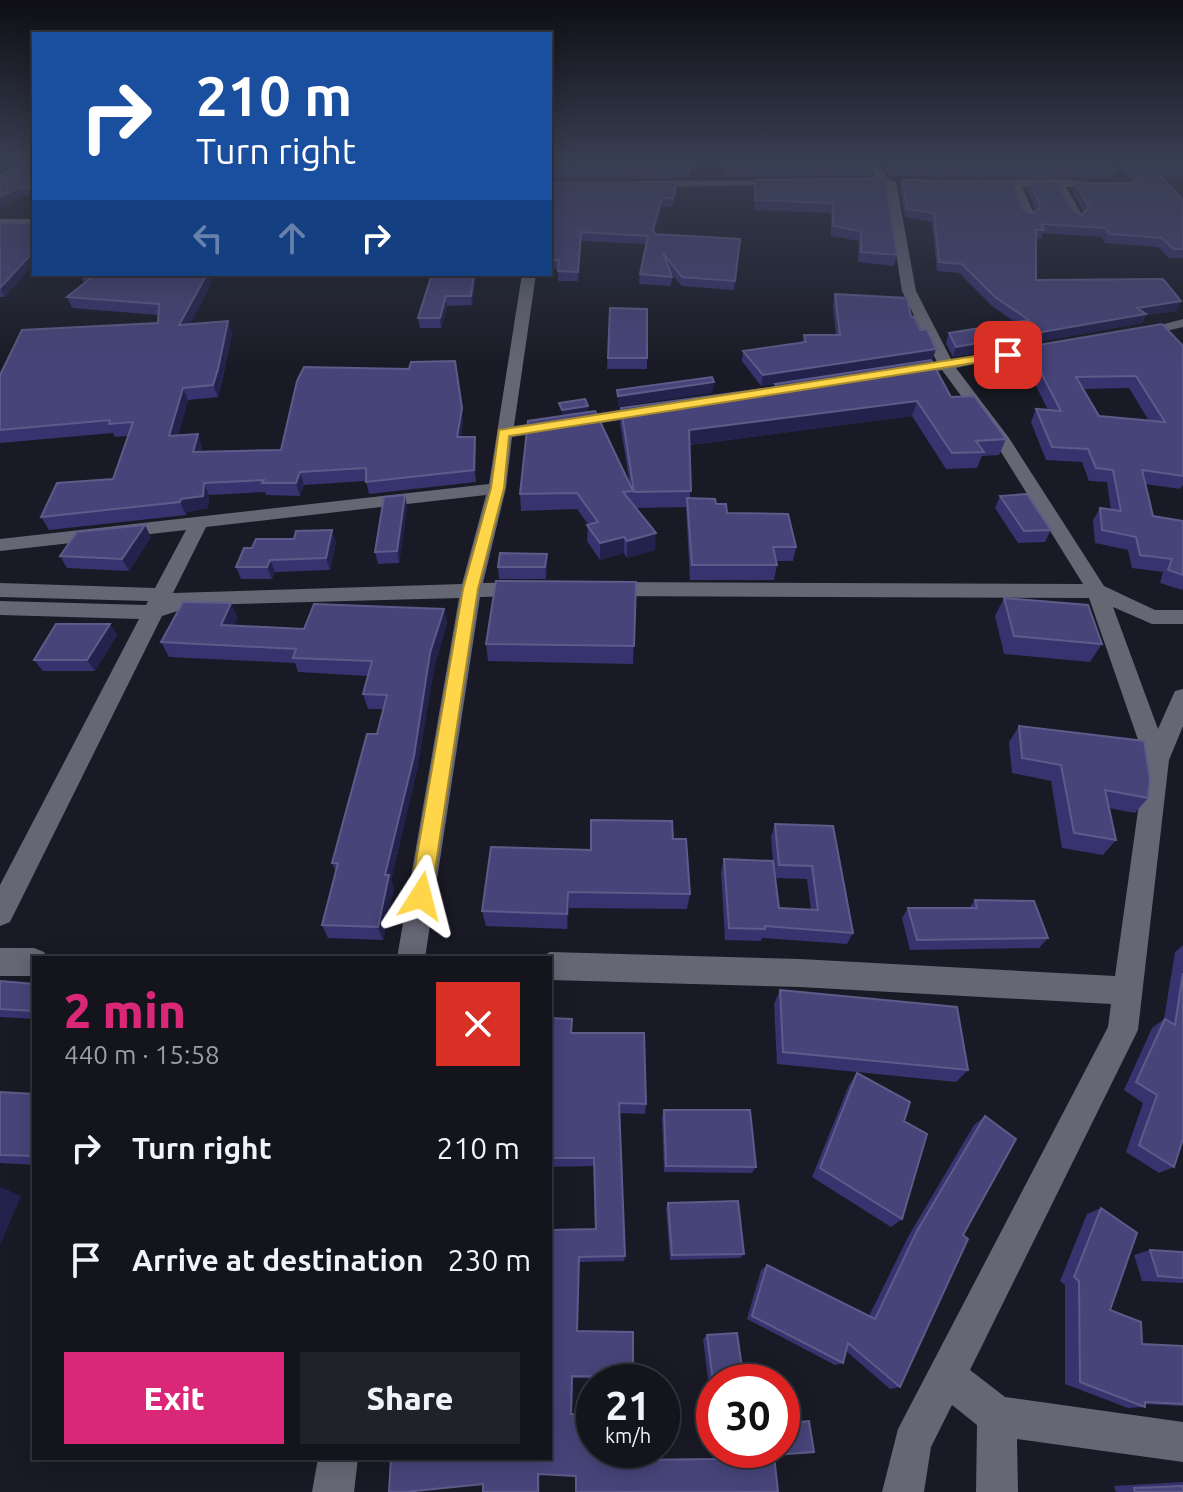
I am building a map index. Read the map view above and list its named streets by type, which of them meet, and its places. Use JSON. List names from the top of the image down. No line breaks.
{"page":{"turn":["210 m","Turn right"],"heading":["2 min","440 m · 15:58"],"list":[{"name":"Turn right","value":"210 m"},{"name":"Arrive at destination","value":"230 m"}],"buttons":["Exit","Share"],"speed":"21 km/h","limit":"30"}}
